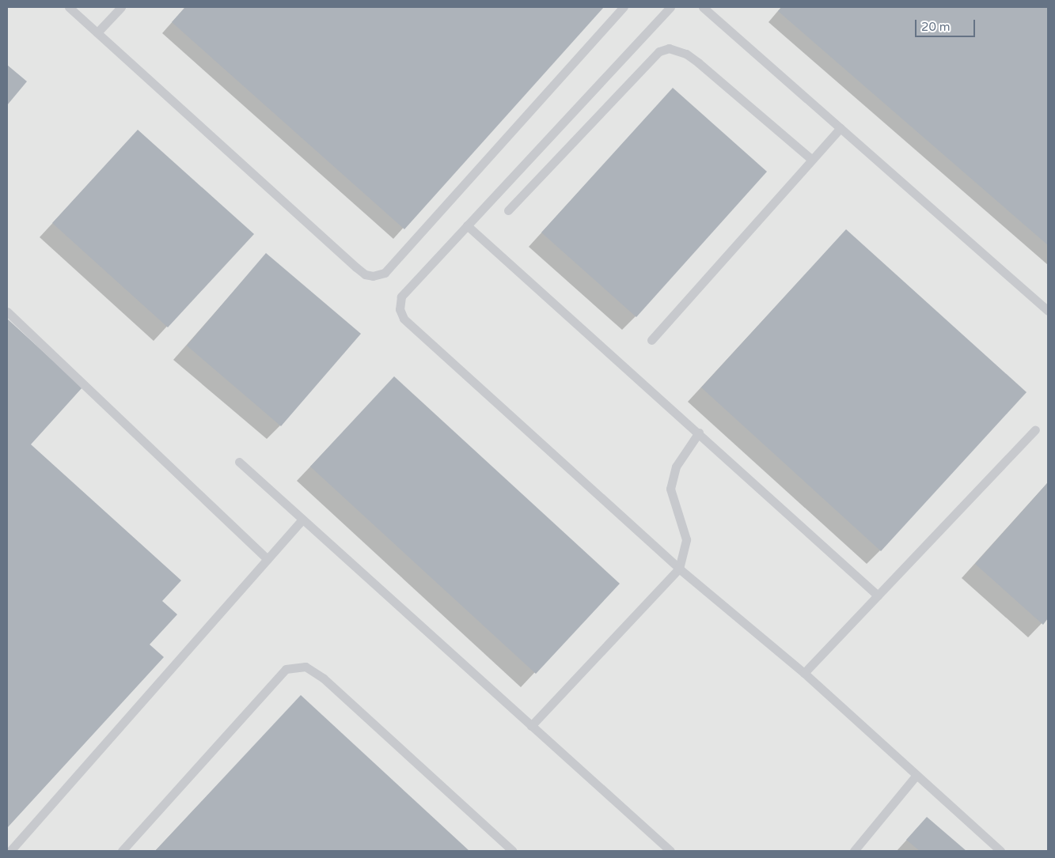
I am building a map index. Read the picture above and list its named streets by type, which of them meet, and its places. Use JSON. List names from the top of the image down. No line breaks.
{"scale_bar":"20 m"}
